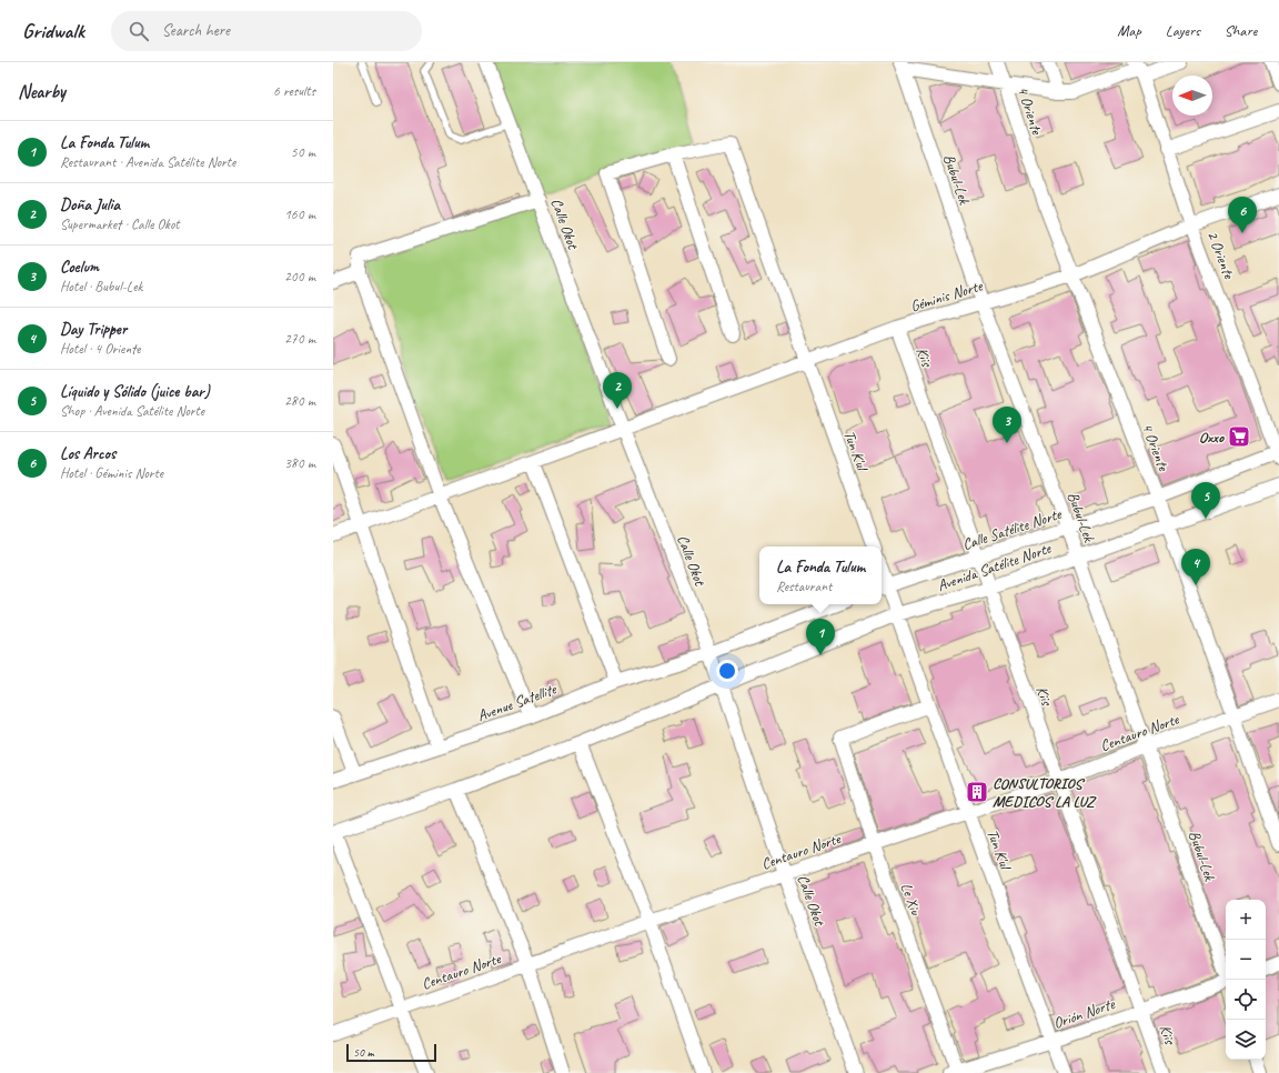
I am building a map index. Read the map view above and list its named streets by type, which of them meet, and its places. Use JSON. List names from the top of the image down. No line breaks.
{"streets":{"street":["4 Oriente","Bubul-Lek","Calle Okot","2 Oriente","Géminis Norte","Kiis","Tun K'ul","Calle Satélite Norte","Avenida Satélite Norte","Avenue Satellite","Centauro Norte","Le Xiu","Orión Norte"]},"crossings":[["4 Oriente","Géminis Norte"],["4 Oriente","Calle Satélite Norte"],["4 Oriente","Avenida Satélite Norte"],["4 Oriente","Centauro Norte"],["Bubul-Lek","Géminis Norte"],["Bubul-Lek","Calle Satélite Norte"],["Bubul-Lek","Avenida Satélite Norte"],["Bubul-Lek","Centauro Norte"],["Calle Okot","Géminis Norte"],["Calle Okot","Avenida Satélite Norte"],["Calle Okot","Avenue Satellite"],["Calle Okot","Centauro Norte"],["2 Oriente","Géminis Norte"],["2 Oriente","Calle Satélite Norte"],["Géminis Norte","Kiis"],["Géminis Norte","Tun K'ul"],["Kiis","Calle Satélite Norte"],["Kiis","Avenida Satélite Norte"],["Kiis","Centauro Norte"],["Kiis","Orión Norte"],["Tun K'ul","Calle Satélite Norte"],["Tun K'ul","Avenida Satélite Norte"],["Tun K'ul","Centauro Norte"],["Tun K'ul","Le Xiu"],["Tun K'ul","Orión Norte"],["Centauro Norte","Le Xiu"],["Le Xiu","Orión Norte"]],"places":{"supermarket":["Oxxo"],"building":["CONSULTORIOS MEDICOS LA LUZ"]},"scale_bar":"50 m","north":"left","page":{"header":"Gridwalk","search":"Search here","nav":["Map","Layers","Share"],"heading":["Nearby","6 results"],"list":[{"mark":"1","name":"La Fonda Tulum","note":"Restaurant · Avenida Satélite Norte","value":"50 m"},{"mark":"2","name":"Doña Julia","note":"Supermarket · Calle Okot","value":"160 m"},{"mark":"3","name":"Coelum","note":"Hotel · Bubul-Lek","value":"200 m"},{"mark":"4","name":"Day Tripper","note":"Hotel · 4 Oriente","value":"270 m"},{"mark":"5","name":"Líquido y Sólido (juice bar)","note":"Shop · Avenida Satélite Norte","value":"280 m"},{"mark":"6","name":"Los Arcos","note":"Hotel · Géminis Norte","value":"380 m"}],"pins":["6","2","3","5","4","1"],"popup":["La Fonda Tulum","Restaurant"],"map_buttons":["+","−"],"scale":"50 m"}}
